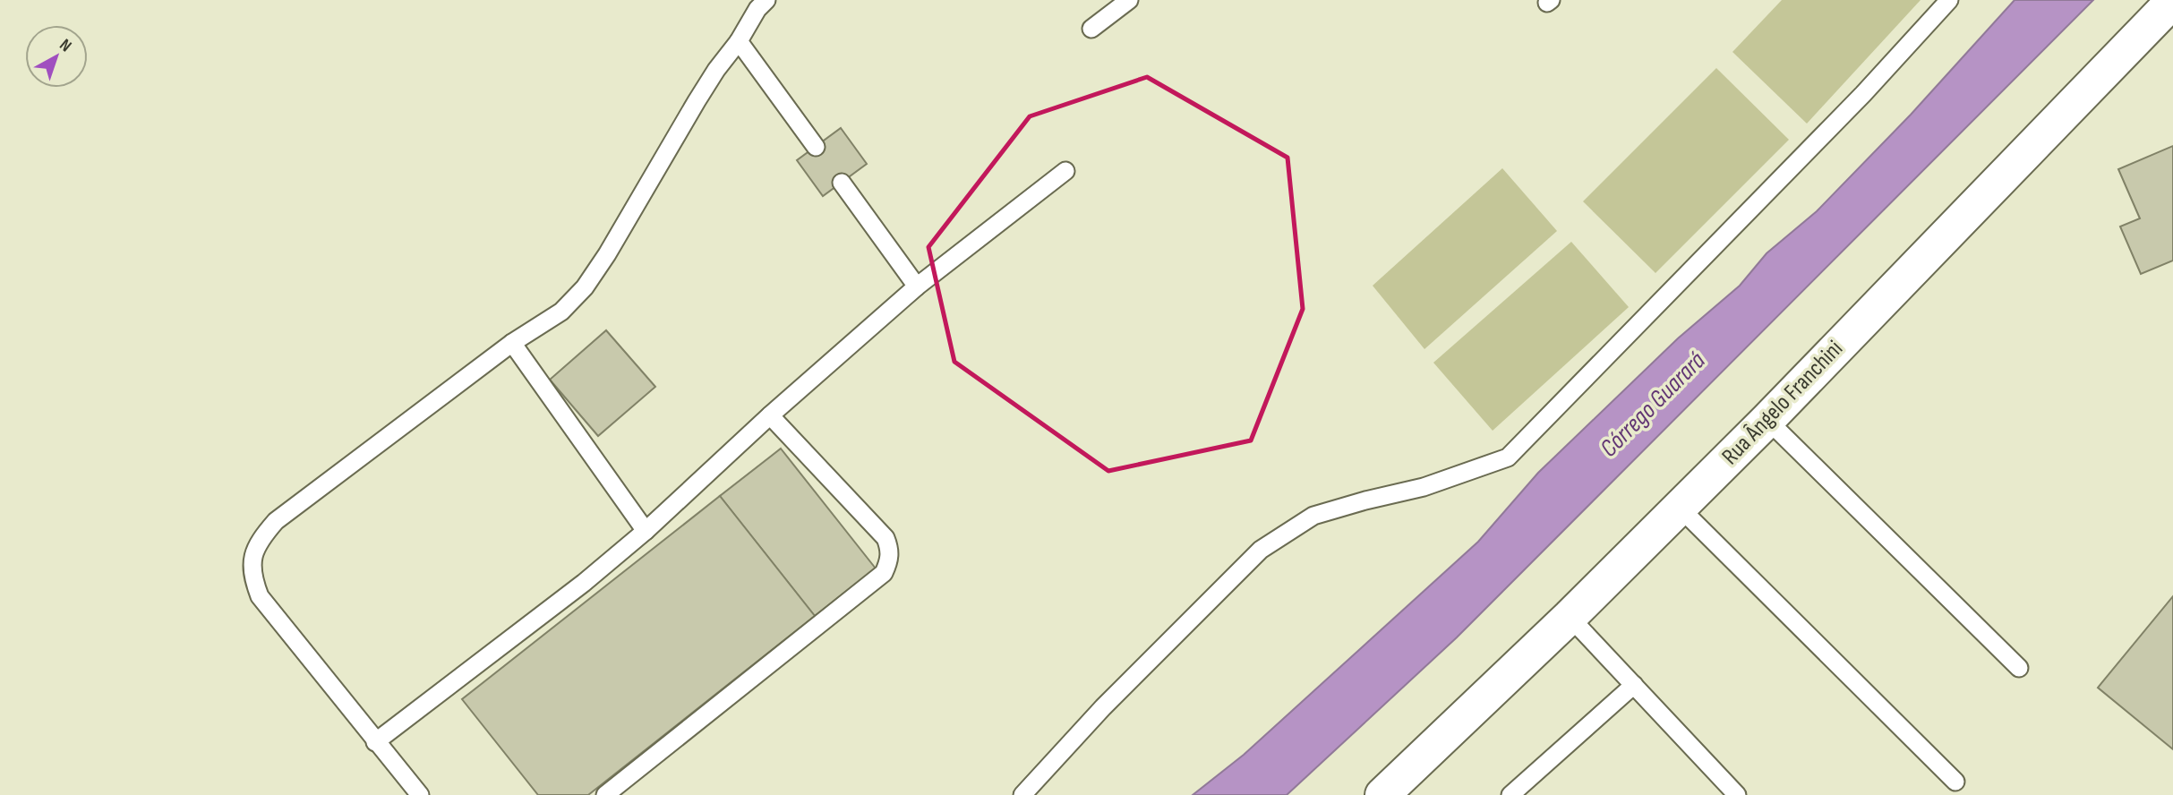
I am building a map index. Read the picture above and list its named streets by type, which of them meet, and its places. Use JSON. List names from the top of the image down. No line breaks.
{"streets":{"street":["Rua Ângelo Franchini"]},"water":["Córrego Guarará"],"north":"top right"}
